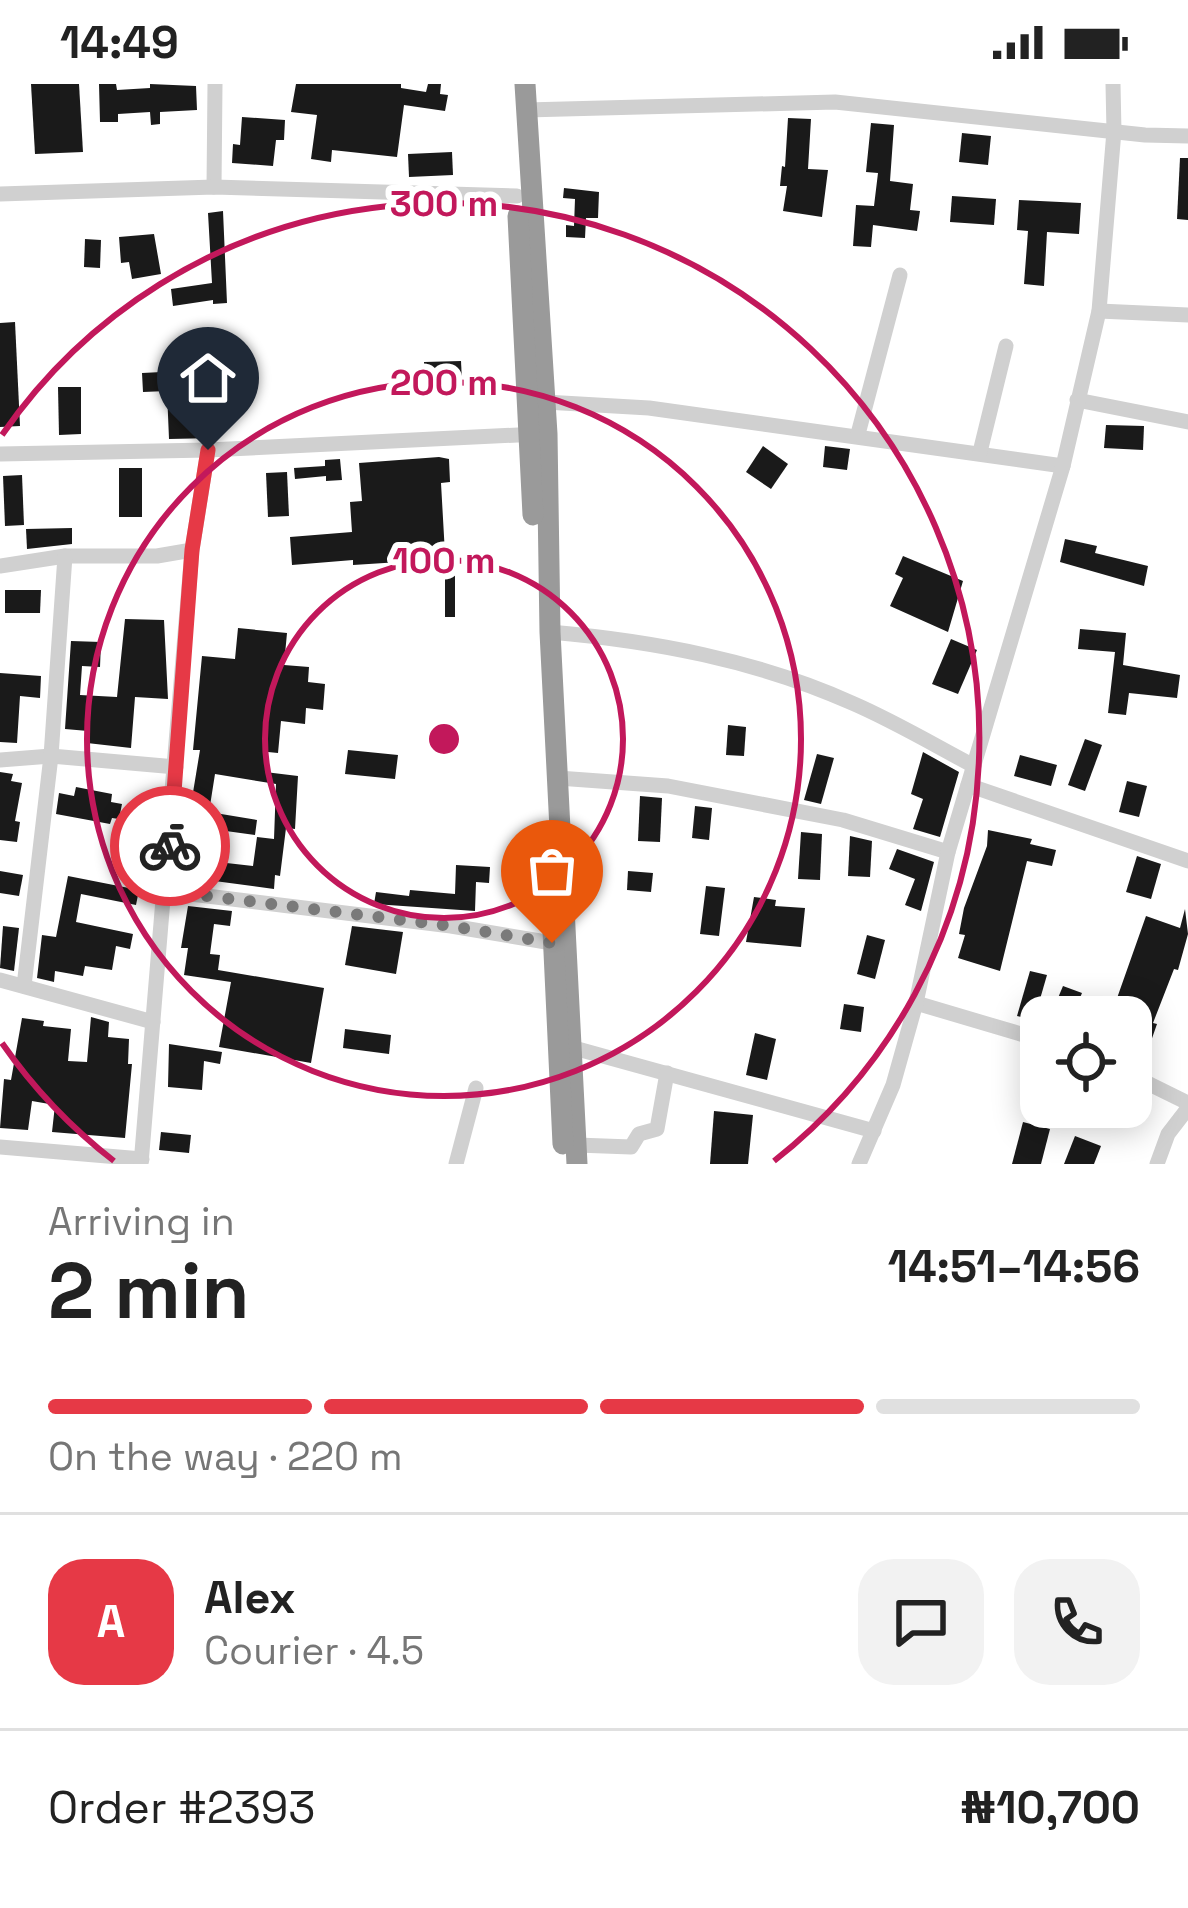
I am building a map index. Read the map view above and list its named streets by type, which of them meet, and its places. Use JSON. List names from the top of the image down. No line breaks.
{"page":{"status":"14:49","heading":["2 min","Arriving in","14:51–14:56"],"panel":["Alex","Courier · 4.5","Order #2393","₦10,700"],"bar":"On the way · 220 m","round":"A"},"rings":["300 m","200 m","100 m"]}
